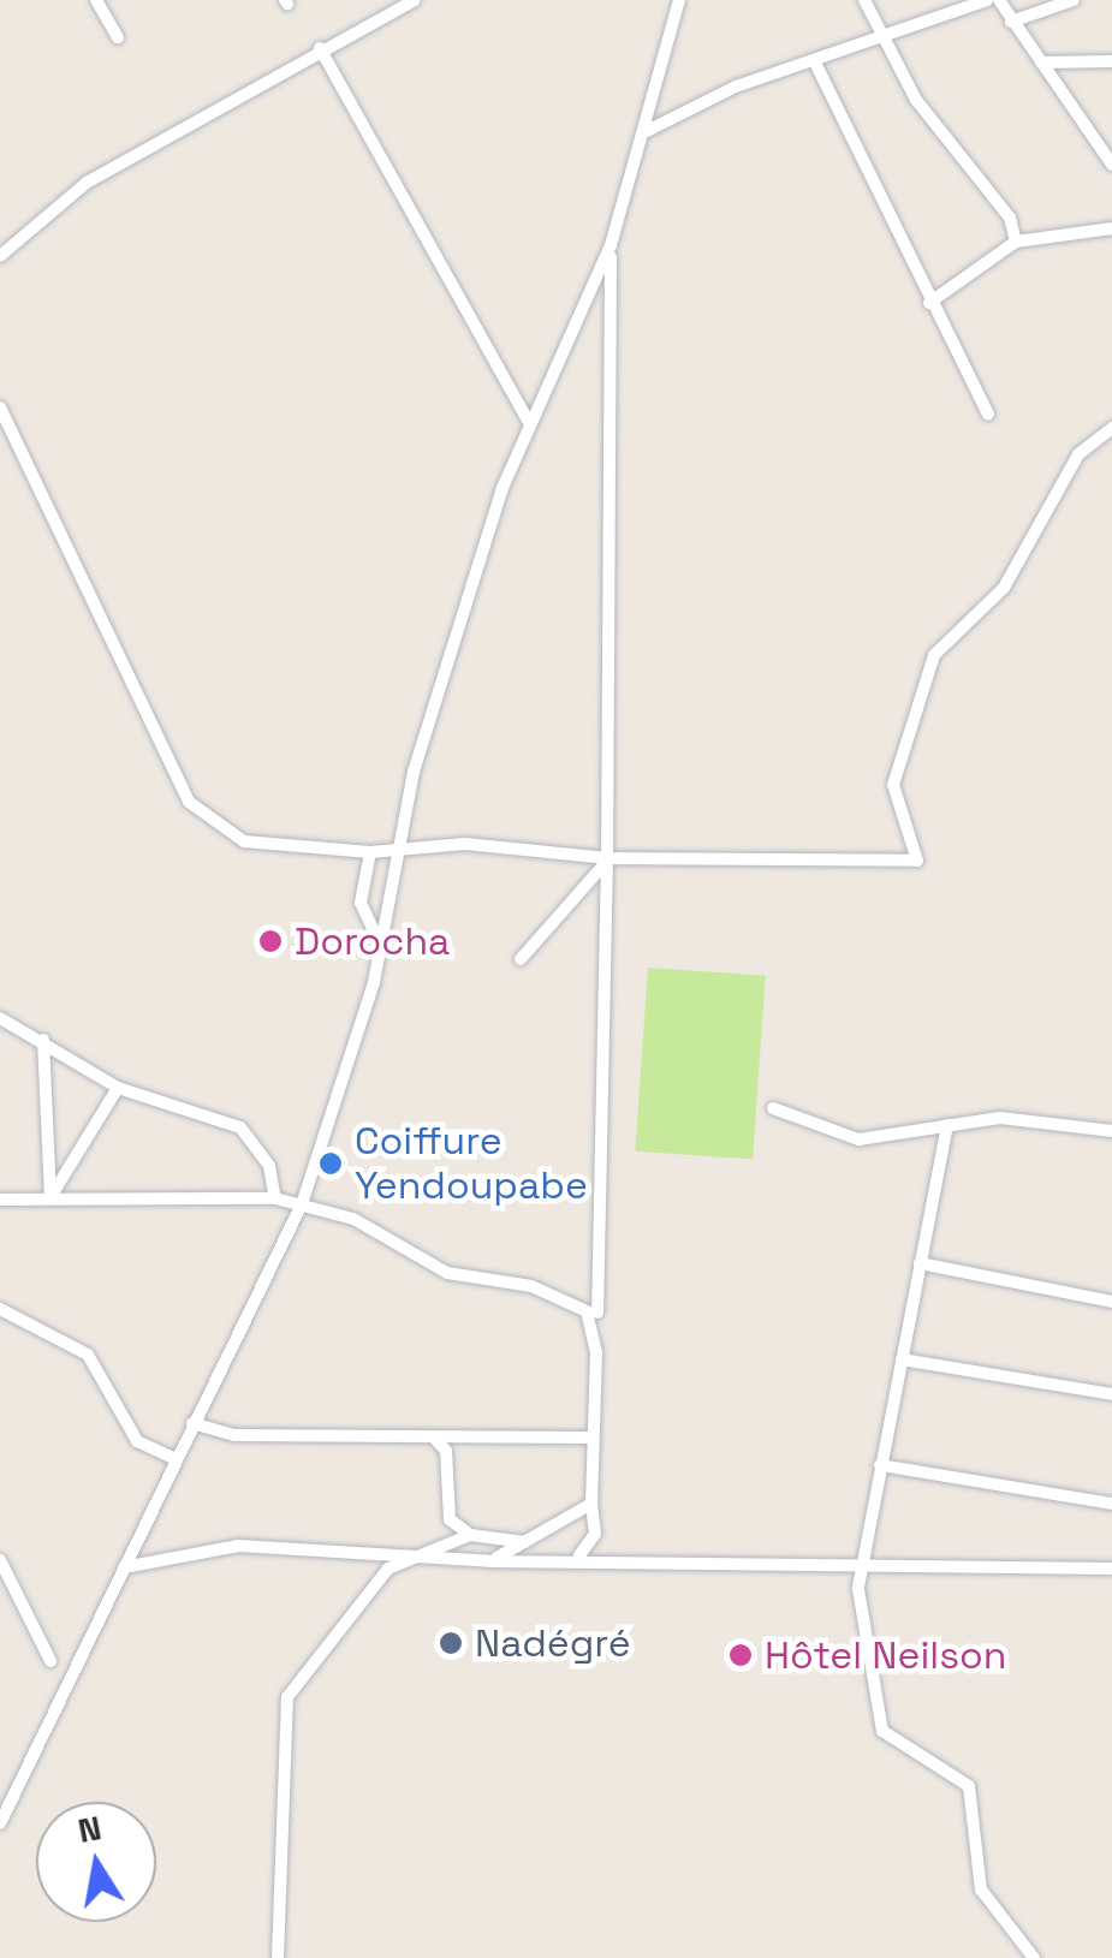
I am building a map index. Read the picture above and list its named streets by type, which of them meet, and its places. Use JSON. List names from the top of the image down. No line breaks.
{"places":["Dorocha","Coiffure Yendoupabe","Nadégré","Hôtel Neilson"],"north":"top"}
